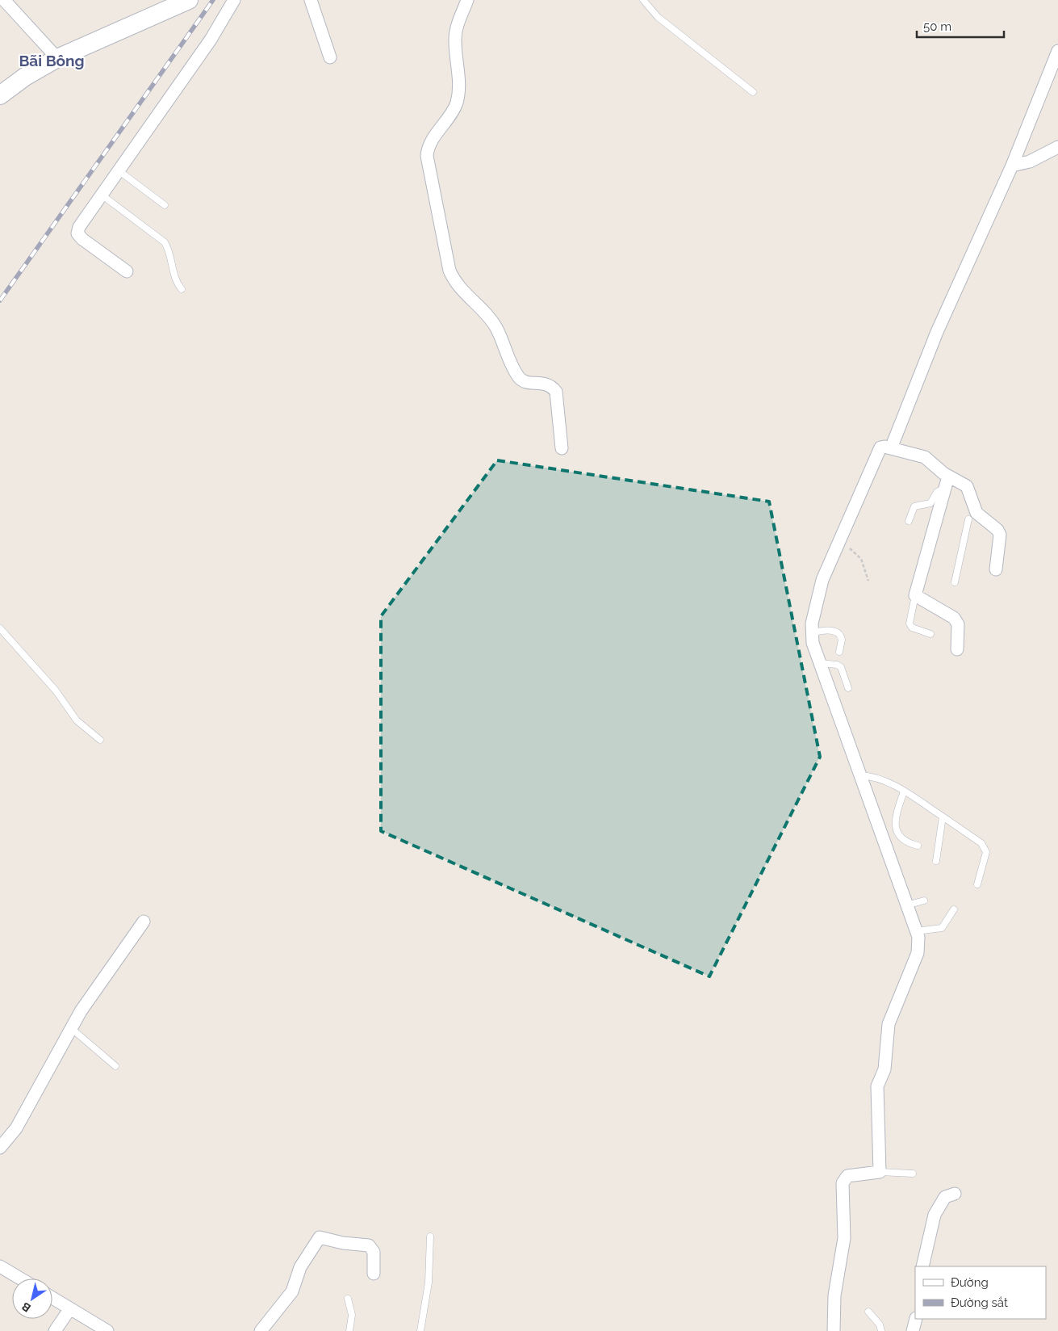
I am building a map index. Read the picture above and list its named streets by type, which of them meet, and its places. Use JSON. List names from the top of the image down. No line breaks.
{"districts":["Bãi Bông"],"legend":["Đường","Đường sắt"],"scale_bar":"50 m","north":"bottom left"}
